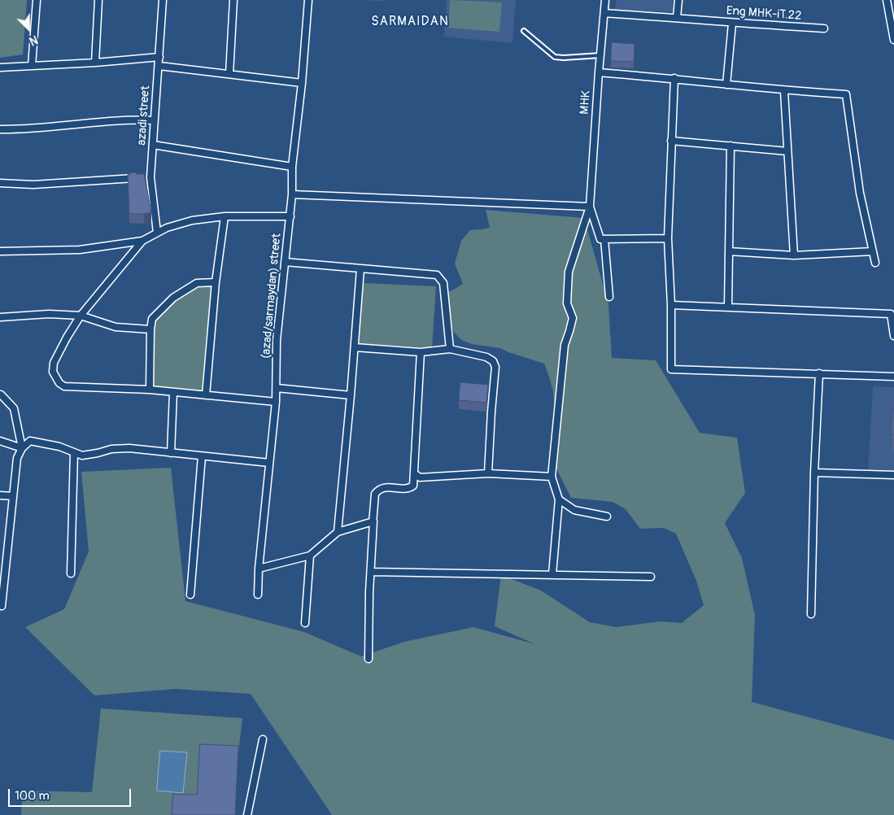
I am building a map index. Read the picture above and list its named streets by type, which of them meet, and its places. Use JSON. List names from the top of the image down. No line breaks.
{"streets":{"street":["Eng MHK-iT.22","MHK","azadi street","(azad/sarmaydan) street"]},"crossings":[["Eng MHK-iT.22","MHK"]],"districts":["SARMAIDAN"],"scale_bar":"100 m","north":"bottom right"}
